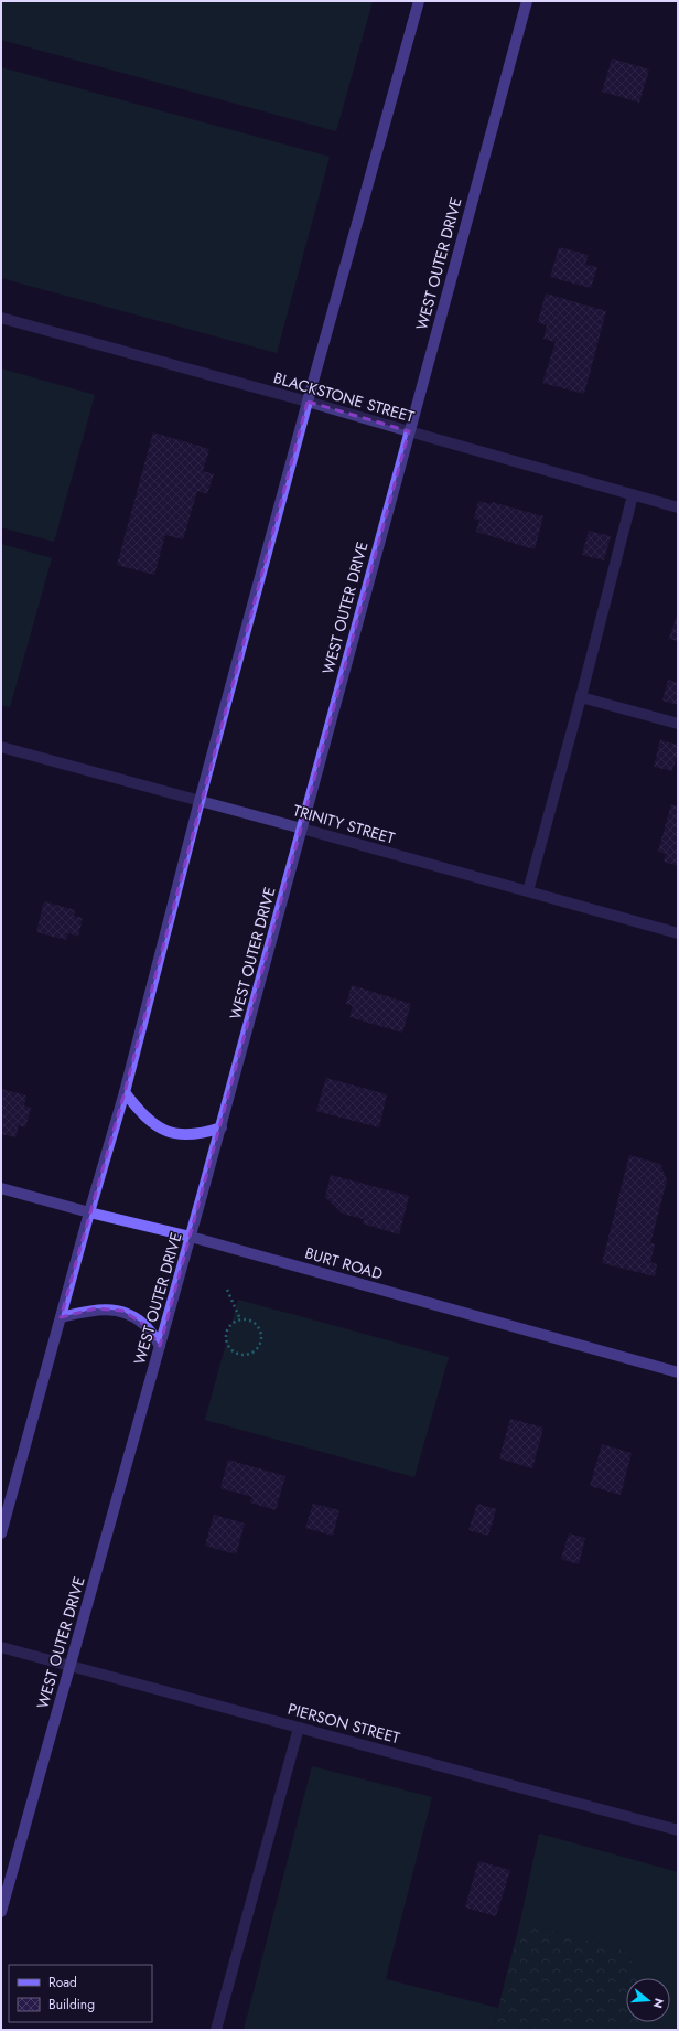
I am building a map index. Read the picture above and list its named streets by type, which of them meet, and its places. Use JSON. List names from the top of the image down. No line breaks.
{"streets":{"main road":["WEST OUTER DRIVE","BURT ROAD"],"street":["BLACKSTONE STREET","TRINITY STREET","PIERSON STREET"]},"crossings":[["WEST OUTER DRIVE","BLACKSTONE STREET"],["WEST OUTER DRIVE","TRINITY STREET"],["WEST OUTER DRIVE","BURT ROAD"],["WEST OUTER DRIVE","PIERSON STREET"]],"legend":["Road","Building"],"north":"right"}
